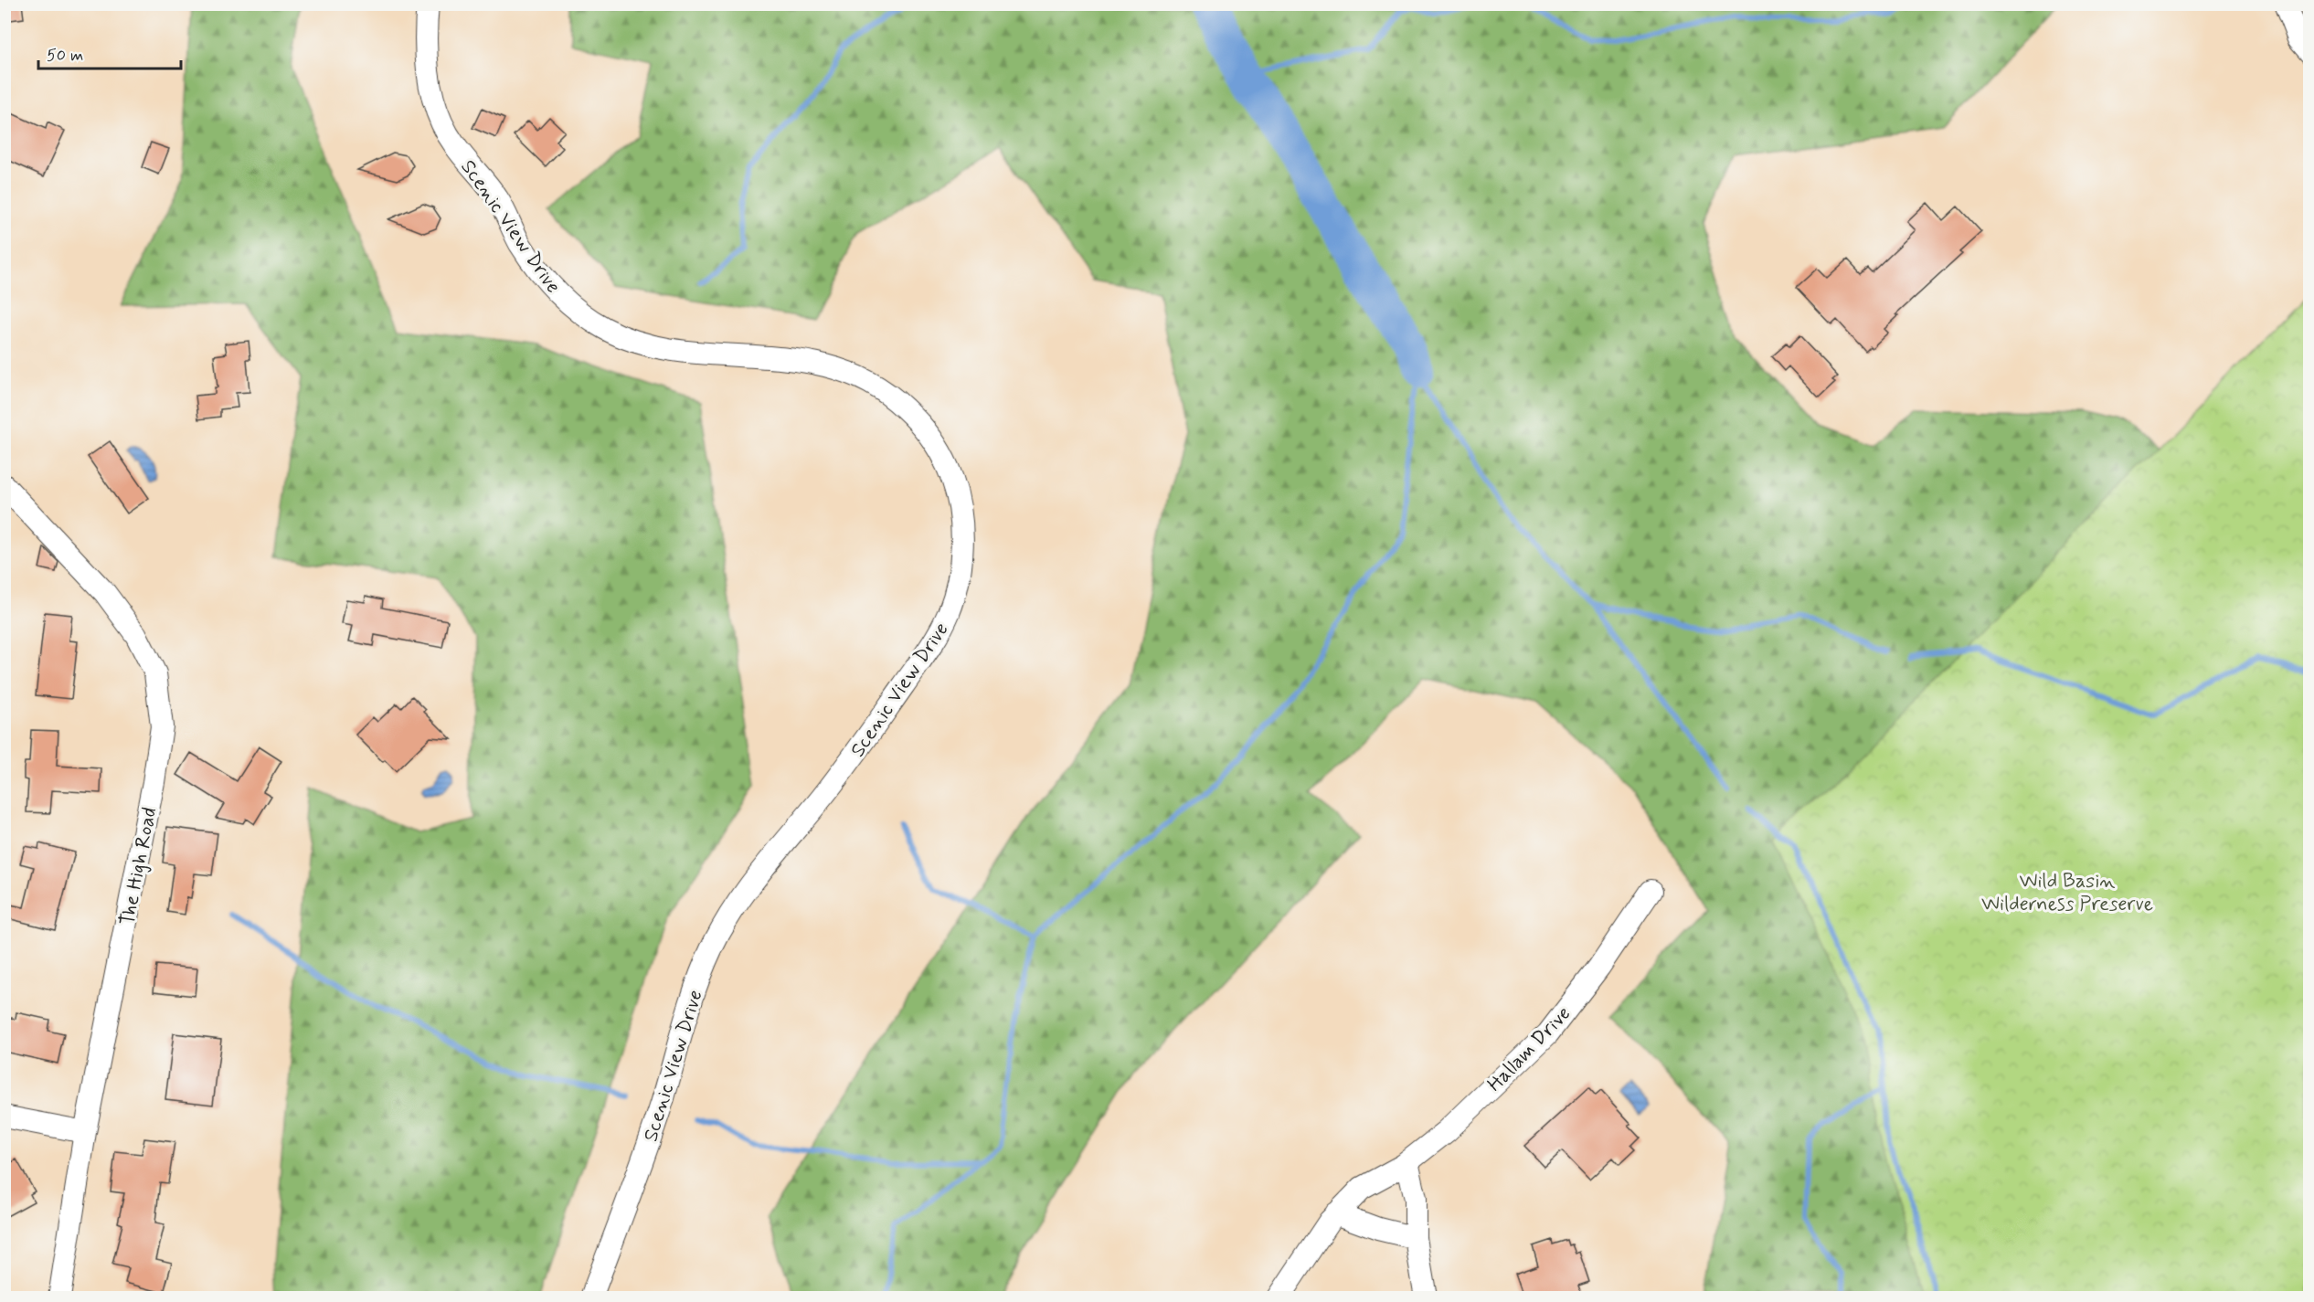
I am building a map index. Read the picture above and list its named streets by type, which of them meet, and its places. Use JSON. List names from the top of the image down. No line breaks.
{"streets":{"street":["Scenic View Drive","The High Road","Hallam Drive"]},"parks":["Wild Basin Wilderness Preserve"],"scale_bar":"50 m"}
